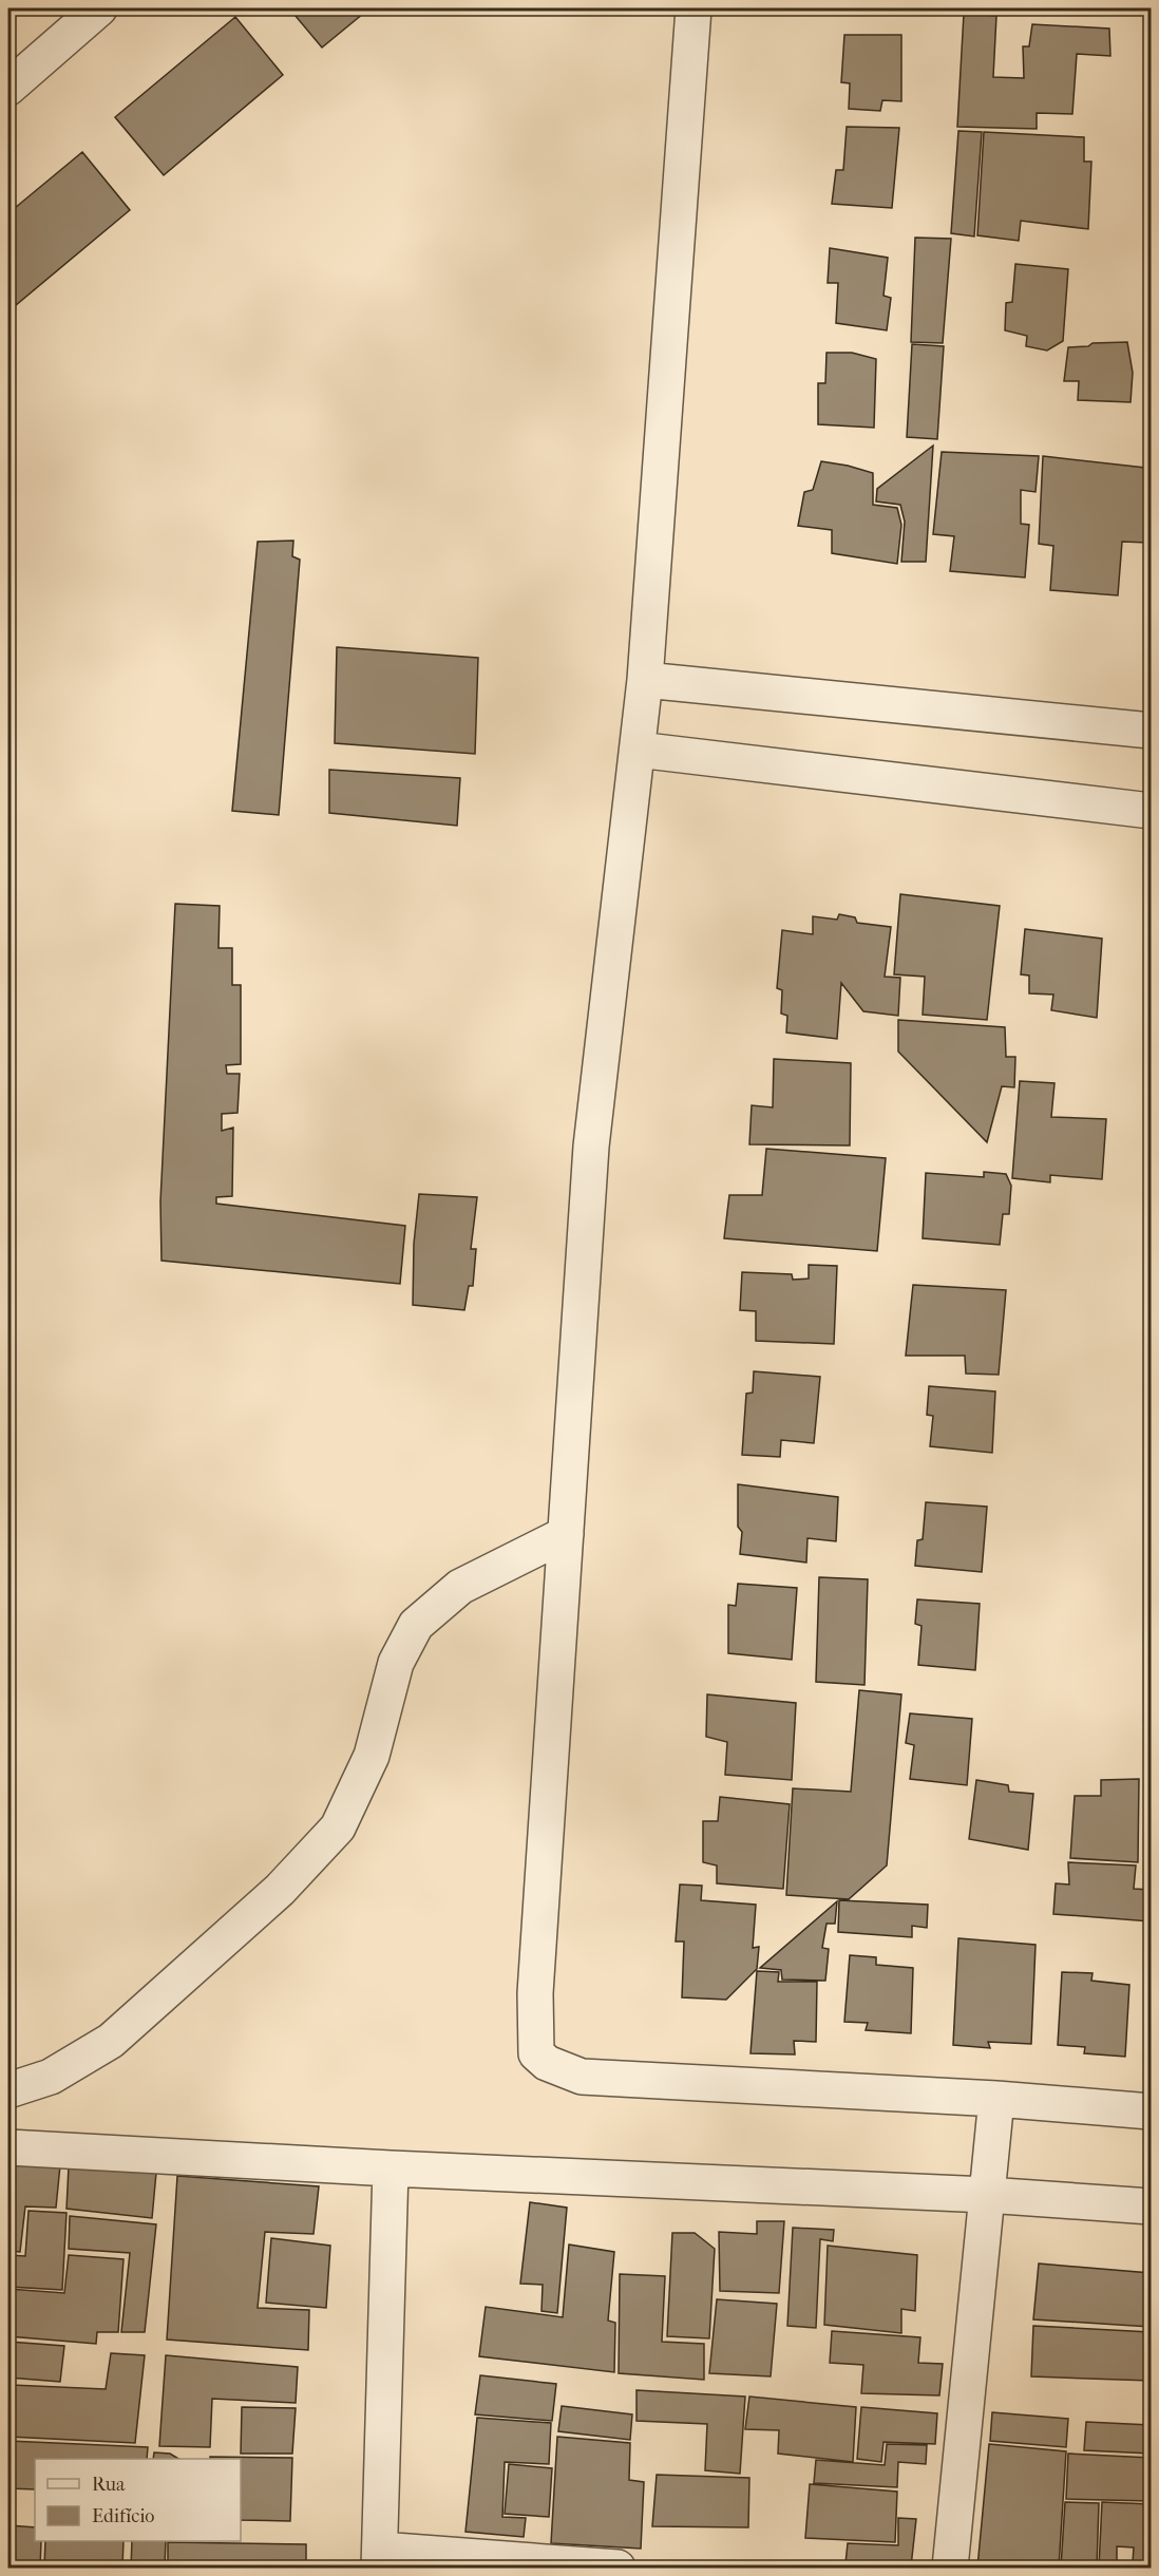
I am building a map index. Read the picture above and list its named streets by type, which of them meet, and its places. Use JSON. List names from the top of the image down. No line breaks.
{"legend":["Rua","Edifício"]}
